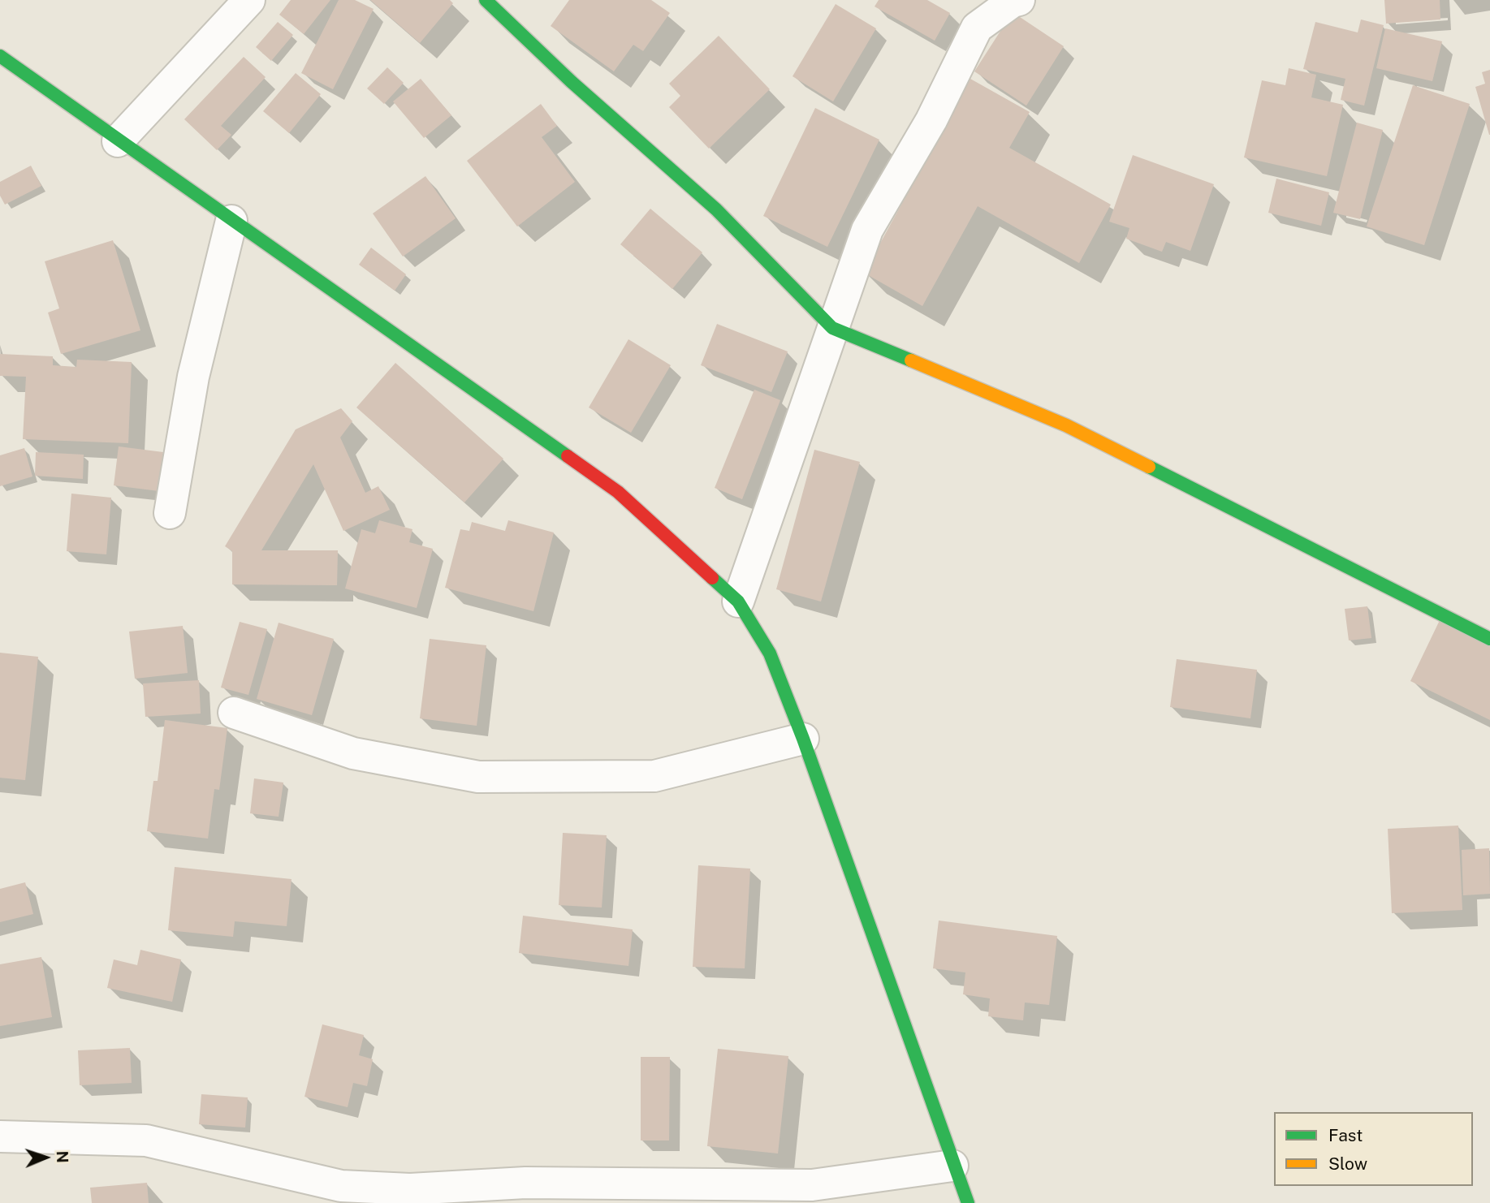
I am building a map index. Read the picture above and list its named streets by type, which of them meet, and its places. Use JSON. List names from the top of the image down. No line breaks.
{"legend":["Fast","Slow"],"north":"right"}
